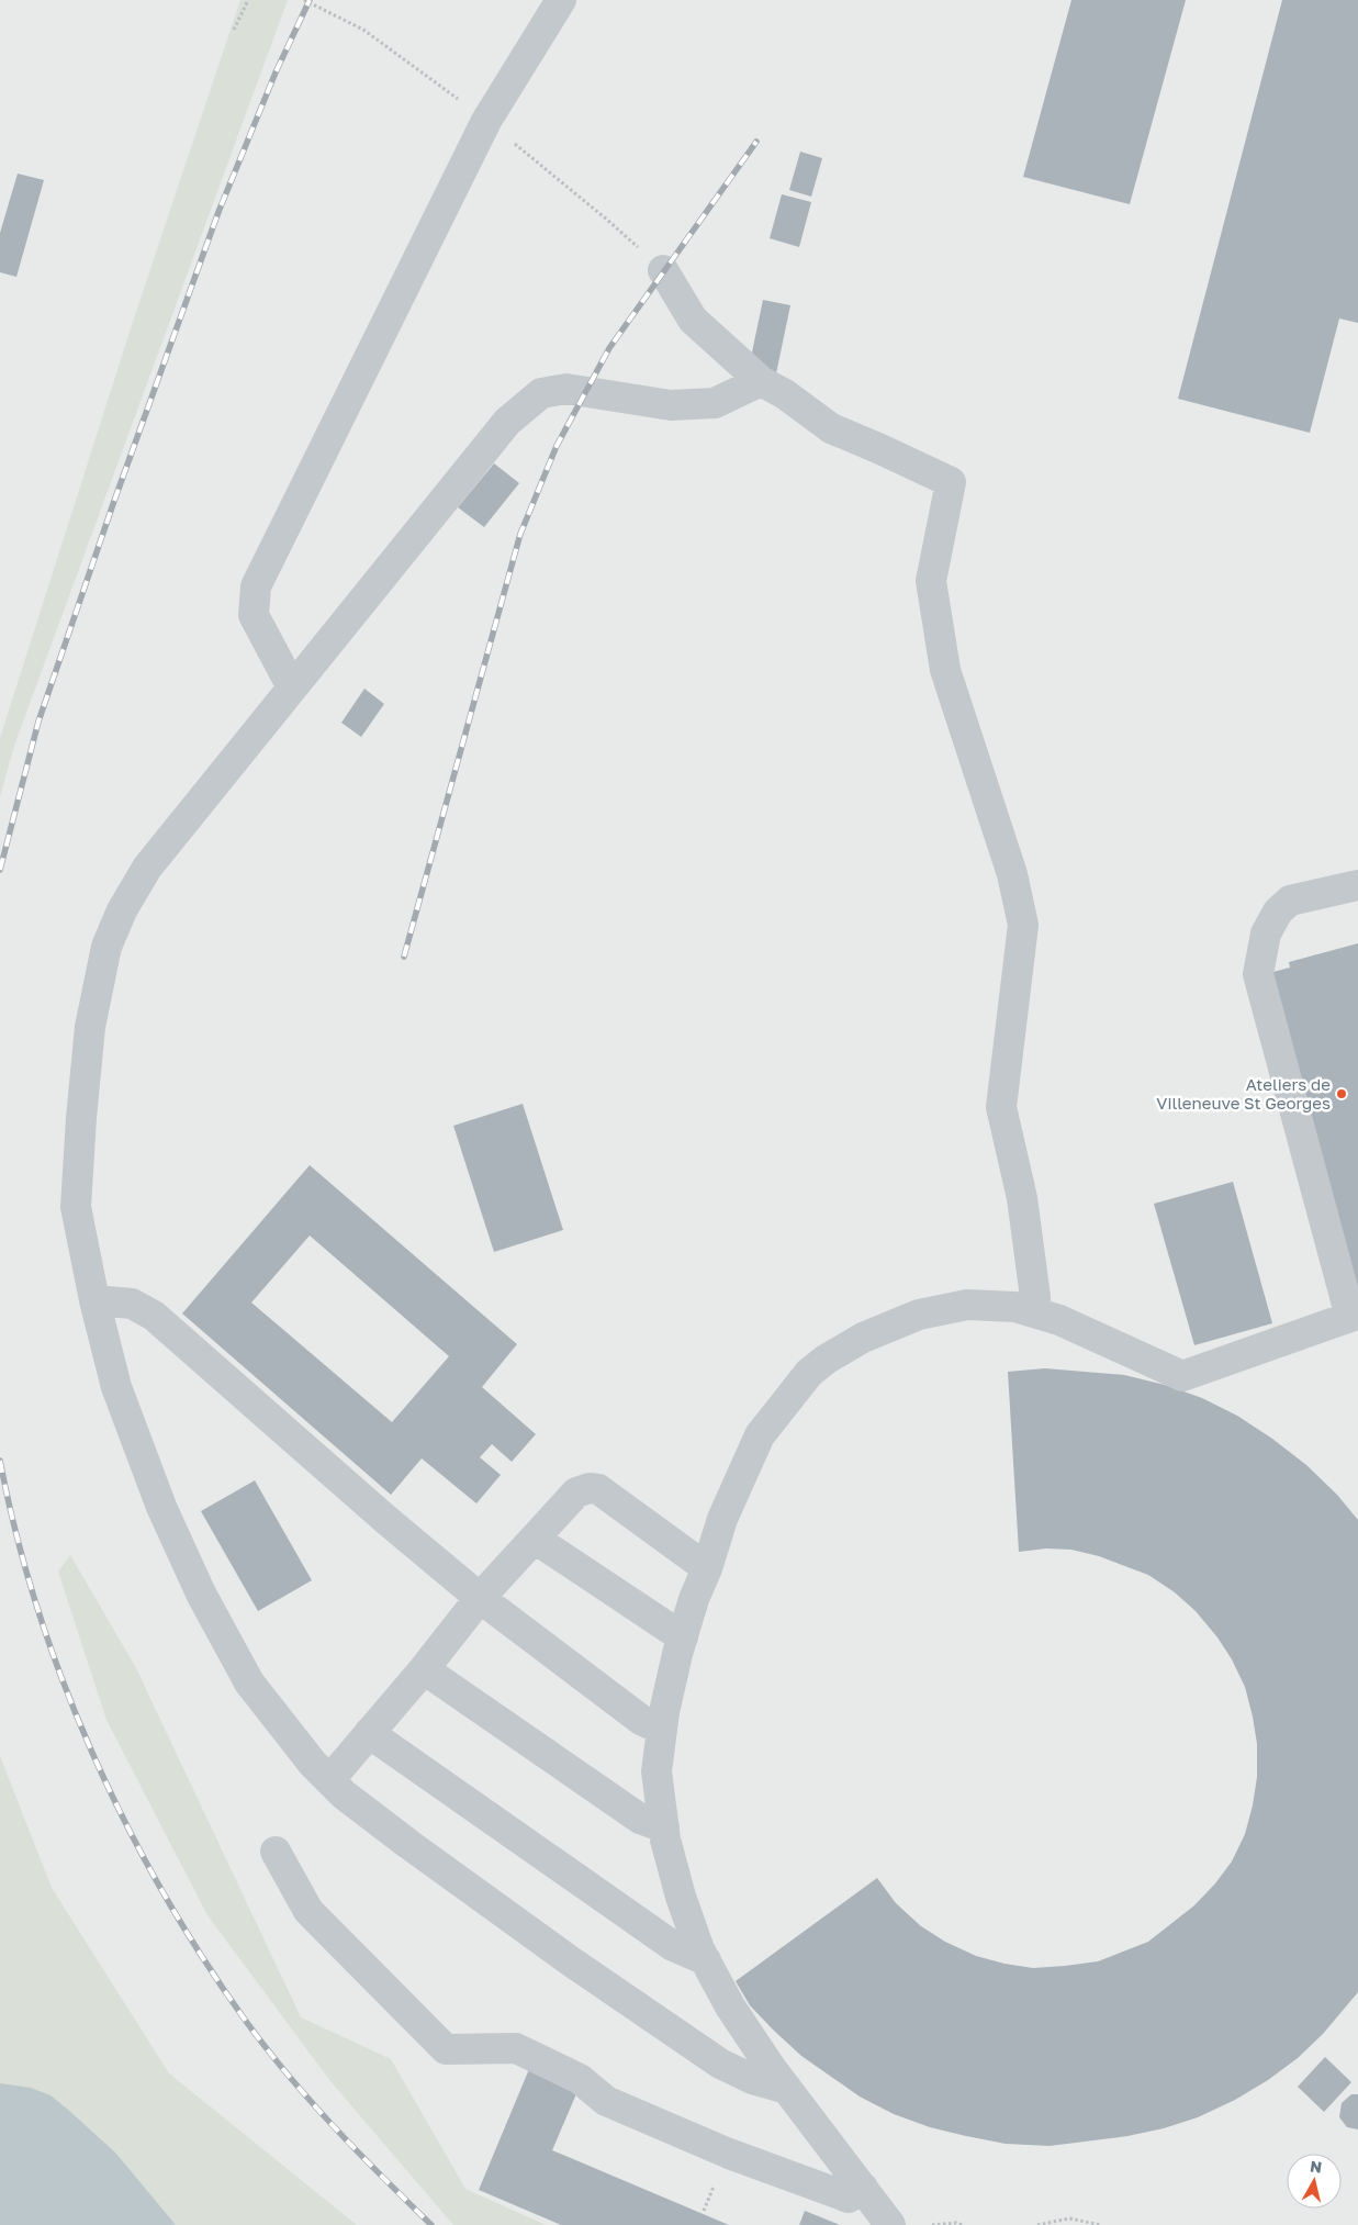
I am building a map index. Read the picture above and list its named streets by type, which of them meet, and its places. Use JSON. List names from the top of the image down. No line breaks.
{"places":["Ateliers de Villeneuve St Georges"],"north":"top"}
